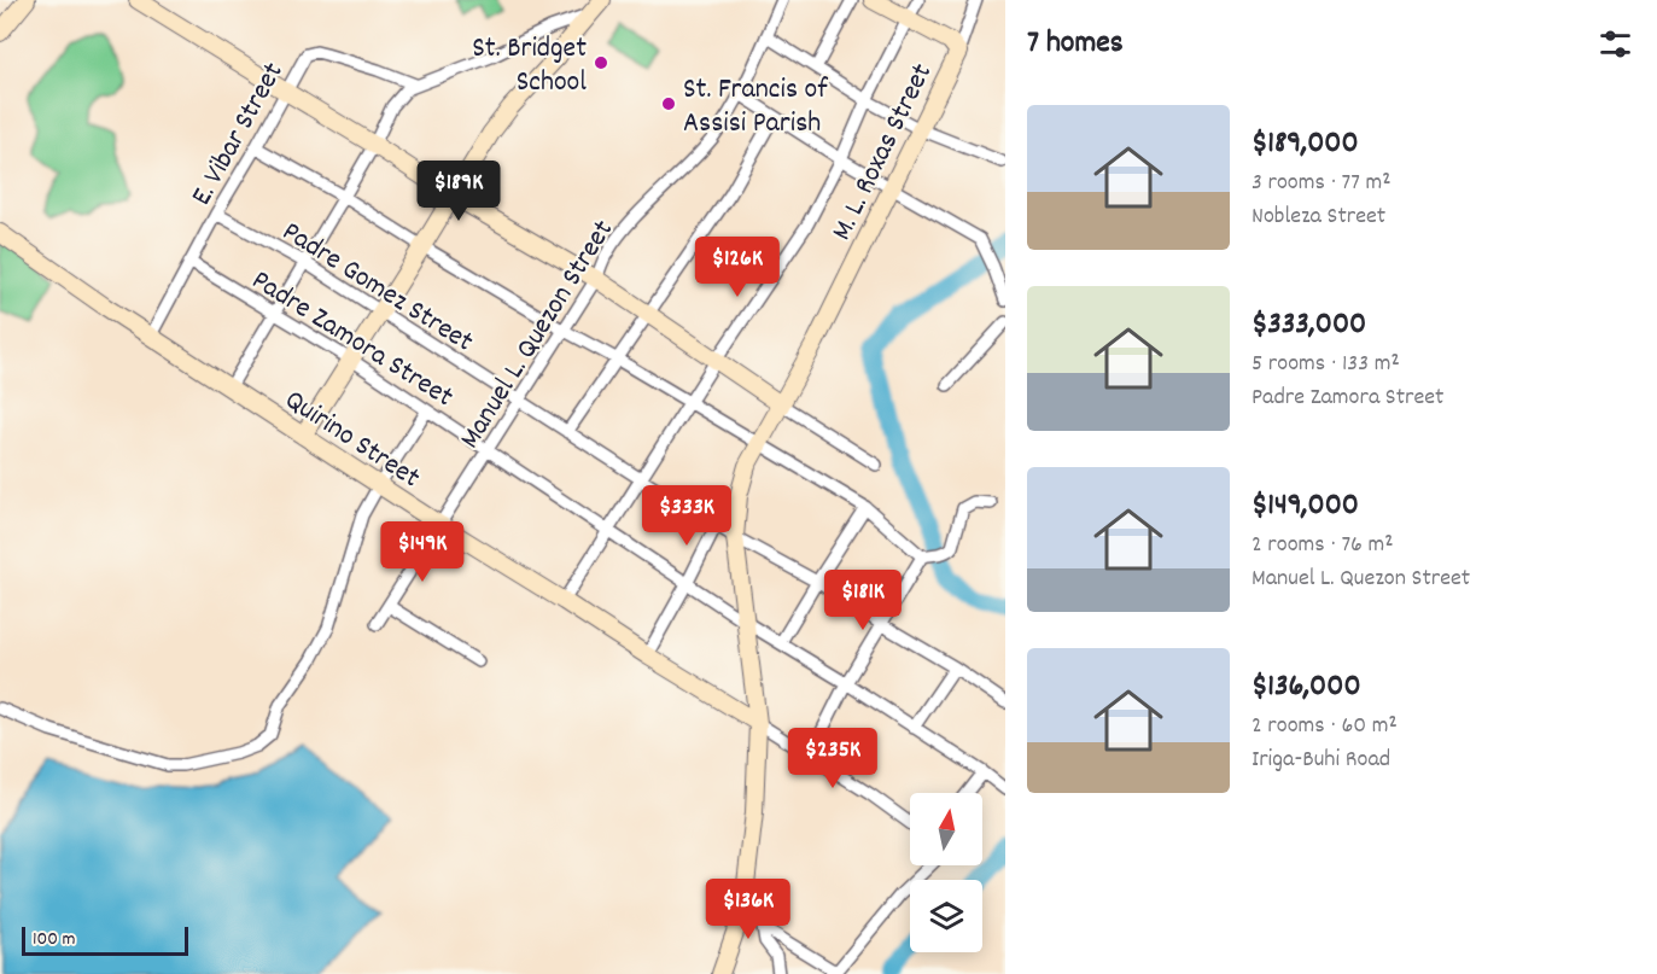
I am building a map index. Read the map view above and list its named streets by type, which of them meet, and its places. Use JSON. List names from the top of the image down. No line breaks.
{"streets":{"street":["E. Vibar Street","M. L. Roxas Street","Padre Gomez Street","Manuel L. Quezon Street","Padre Zamora Street","Quirino Street"]},"crossings":[["E. Vibar Street","Padre Gomez Street"],["E. Vibar Street","Padre Zamora Street"],["E. Vibar Street","Quirino Street"],["M. L. Roxas Street","Padre Gomez Street"],["M. L. Roxas Street","Padre Zamora Street"],["M. L. Roxas Street","Quirino Street"],["Padre Gomez Street","Manuel L. Quezon Street"],["Manuel L. Quezon Street","Padre Zamora Street"],["Manuel L. Quezon Street","Quirino Street"]],"places":["St. Bridget School","St. Francis of Assisi Parish"],"scale_bar":"100 m","north":"top","page":{"heading":"7 homes","list":[{"name":"$189,000","note":"3 rooms · 77 m² · Nobleza Street"},{"name":"$333,000","note":"5 rooms · 133 m² · Padre Zamora Street"},{"name":"$149,000","note":"2 rooms · 76 m² · Manuel L. Quezon Street"},{"name":"$136,000","note":"2 rooms · 60 m² · Iriga-Buhi Road"}],"price":["$189K","$126K","$333K","$149K","$181K","$235K","$136K"],"scale":"100 m"}}
